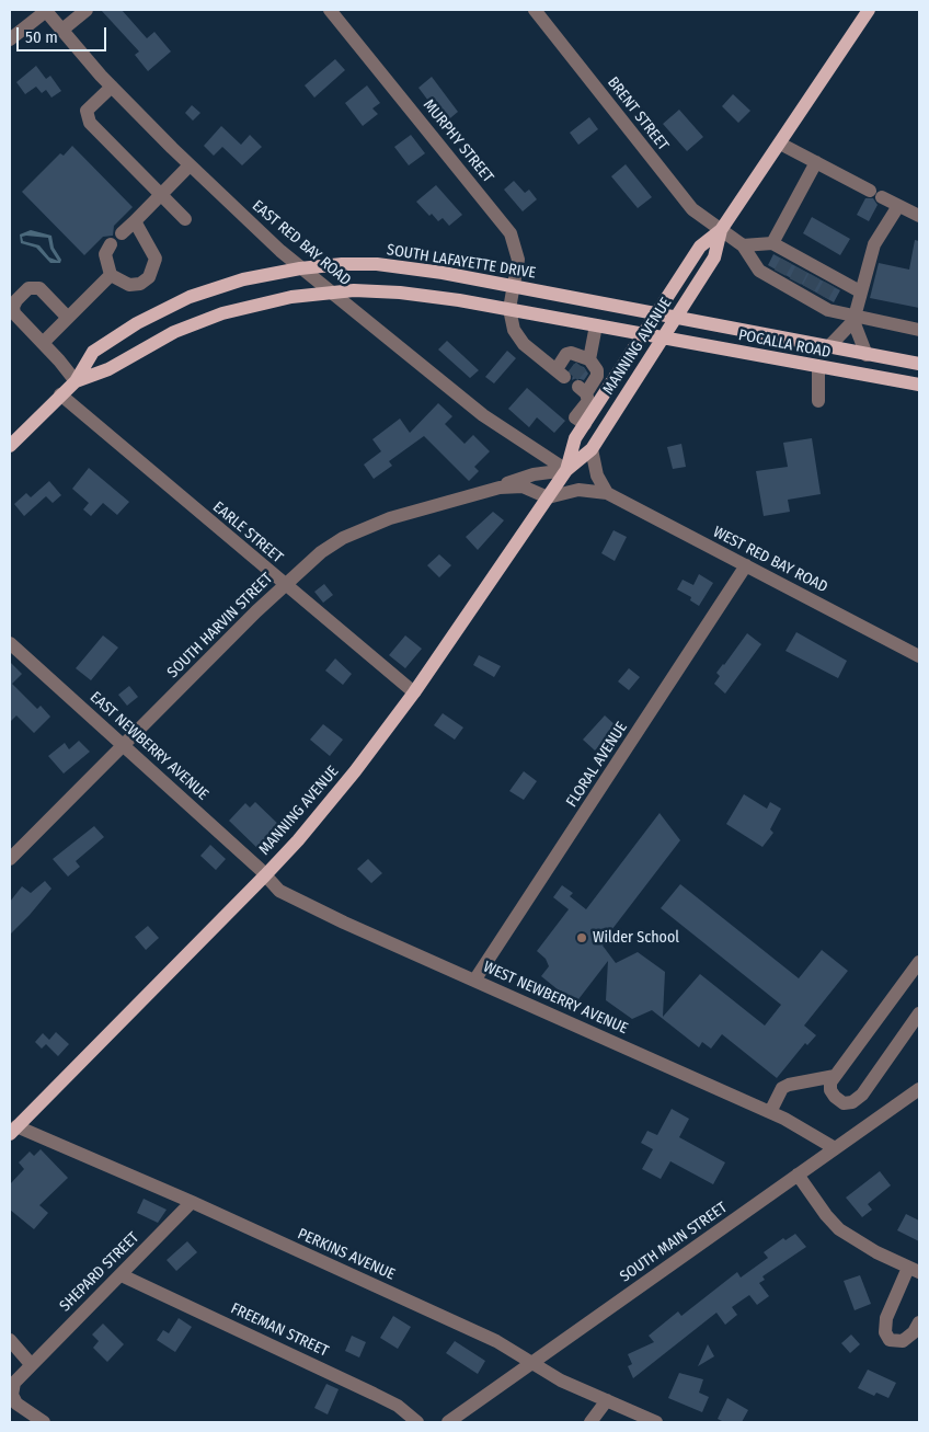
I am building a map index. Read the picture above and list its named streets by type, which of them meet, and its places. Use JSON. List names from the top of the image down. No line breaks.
{"streets":{"main road":["SOUTH LAFAYETTE DRIVE","POCALLA ROAD","MANNING AVENUE"],"street":["BRENT STREET","MURPHY STREET","EAST RED BAY ROAD","EARLE STREET","WEST RED BAY ROAD","SOUTH HARVIN STREET","EAST NEWBERRY AVENUE","FLORAL AVENUE","WEST NEWBERRY AVENUE","SOUTH MAIN STREET","PERKINS AVENUE","SHEPARD STREET","FREEMAN STREET"]},"crossings":[["BRENT STREET","MANNING AVENUE"],["MURPHY STREET","SOUTH LAFAYETTE DRIVE"],["EAST RED BAY ROAD","SOUTH LAFAYETTE DRIVE"],["EAST RED BAY ROAD","MANNING AVENUE"],["EAST RED BAY ROAD","SOUTH HARVIN STREET"],["SOUTH LAFAYETTE DRIVE","POCALLA ROAD"],["SOUTH LAFAYETTE DRIVE","MANNING AVENUE"],["SOUTH LAFAYETTE DRIVE","EARLE STREET"],["POCALLA ROAD","MANNING AVENUE"],["MANNING AVENUE","EARLE STREET"],["MANNING AVENUE","WEST RED BAY ROAD"],["MANNING AVENUE","SOUTH HARVIN STREET"],["MANNING AVENUE","EAST NEWBERRY AVENUE"],["MANNING AVENUE","WEST NEWBERRY AVENUE"],["MANNING AVENUE","PERKINS AVENUE"],["EARLE STREET","SOUTH HARVIN STREET"],["WEST RED BAY ROAD","SOUTH HARVIN STREET"],["WEST RED BAY ROAD","FLORAL AVENUE"],["SOUTH HARVIN STREET","EAST NEWBERRY AVENUE"],["EAST NEWBERRY AVENUE","WEST NEWBERRY AVENUE"],["FLORAL AVENUE","WEST NEWBERRY AVENUE"],["WEST NEWBERRY AVENUE","SOUTH MAIN STREET"],["SOUTH MAIN STREET","PERKINS AVENUE"],["PERKINS AVENUE","SHEPARD STREET"],["SHEPARD STREET","FREEMAN STREET"]],"places":["Wilder School"],"scale_bar":"50 m"}
